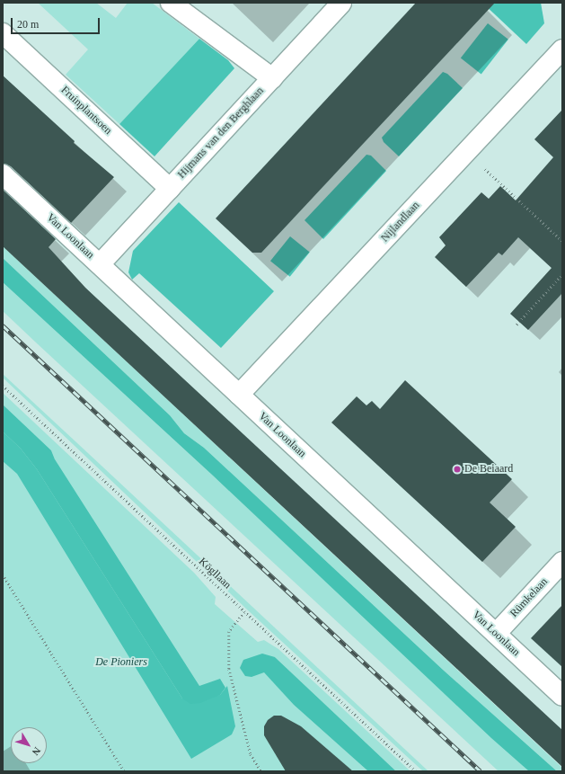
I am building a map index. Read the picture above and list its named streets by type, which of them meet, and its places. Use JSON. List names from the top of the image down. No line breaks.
{"streets":{"street":["Fruinplantsoen","Hijmans van den Berghlaan","Nijlandlaan","Van Loonlaan","Rümkelaan"],"path":["Kögllaan"]},"crossings":[["Fruinplantsoen","Hijmans van den Berghlaan"],["Hijmans van den Berghlaan","Van Loonlaan"],["Nijlandlaan","Van Loonlaan"],["Van Loonlaan","Rümkelaan"]],"parks":["De Pioniers"],"places":["De Beiaard"],"scale_bar":"20 m","north":"bottom right"}
